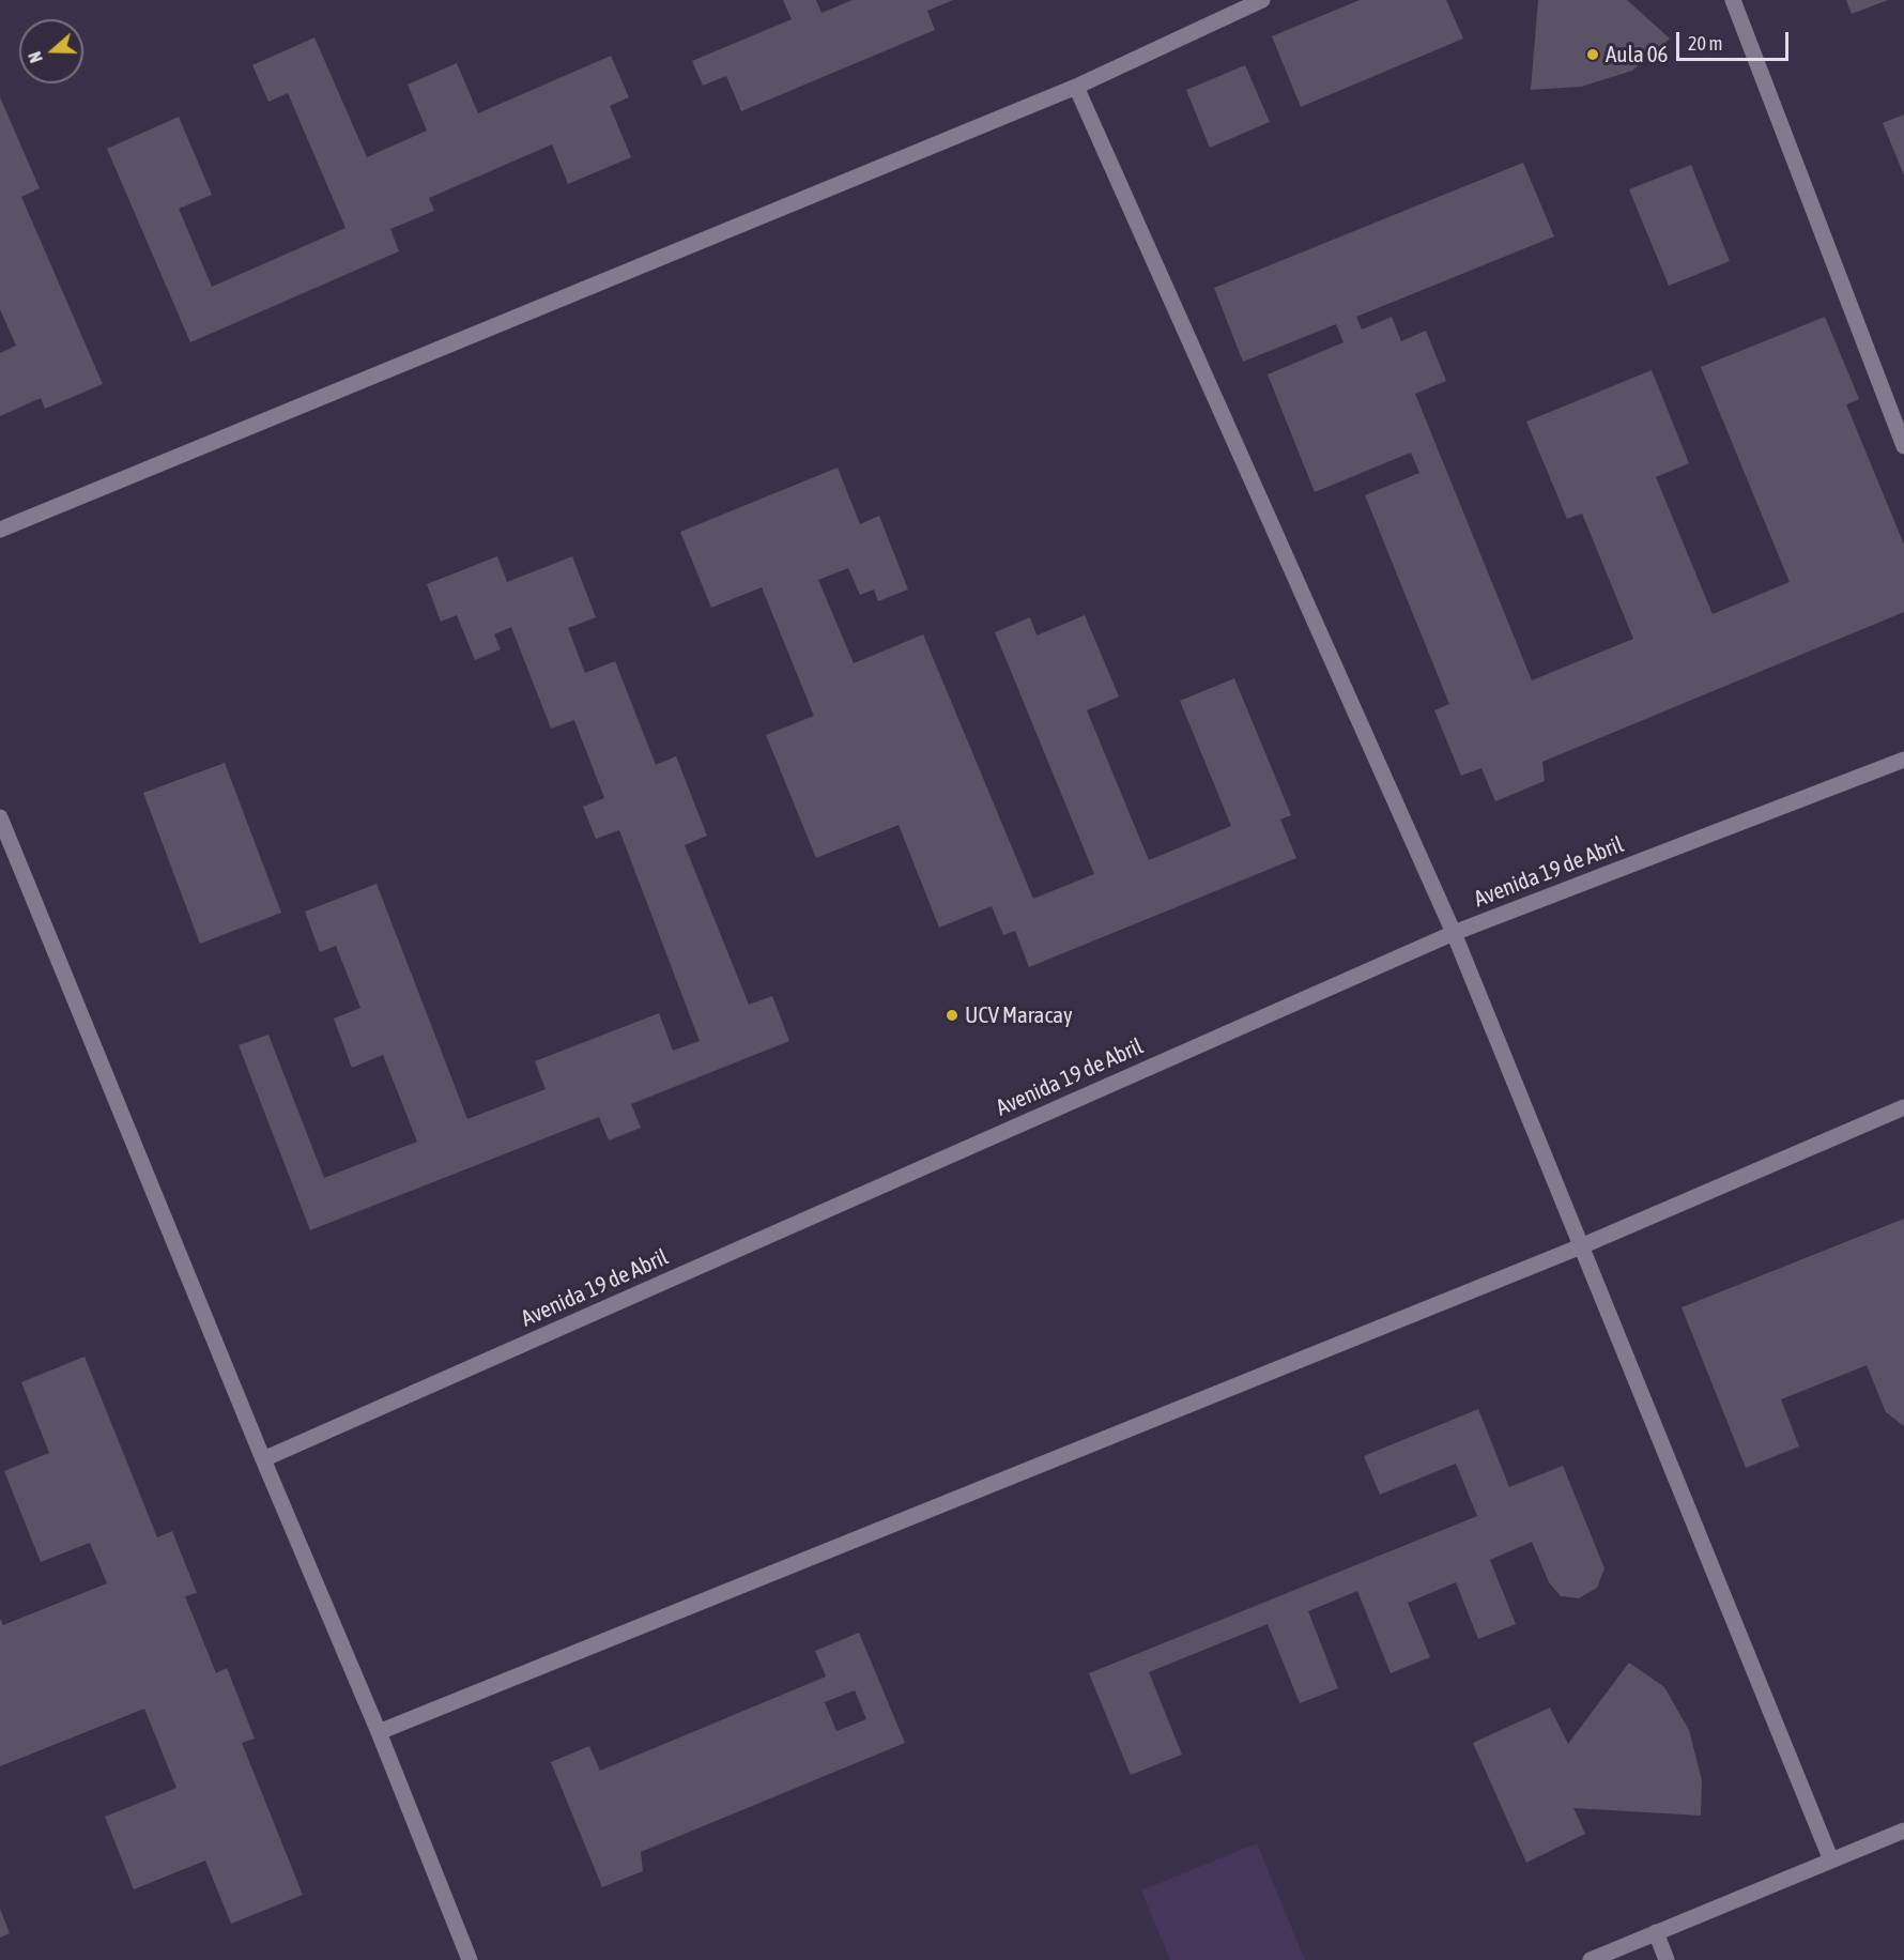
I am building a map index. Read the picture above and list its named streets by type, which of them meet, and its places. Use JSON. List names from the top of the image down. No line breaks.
{"streets":{"lane":["Avenida 19 de Abril"]},"places":["Aula 06","UCV Maracay"],"scale_bar":"20 m","north":"left"}
